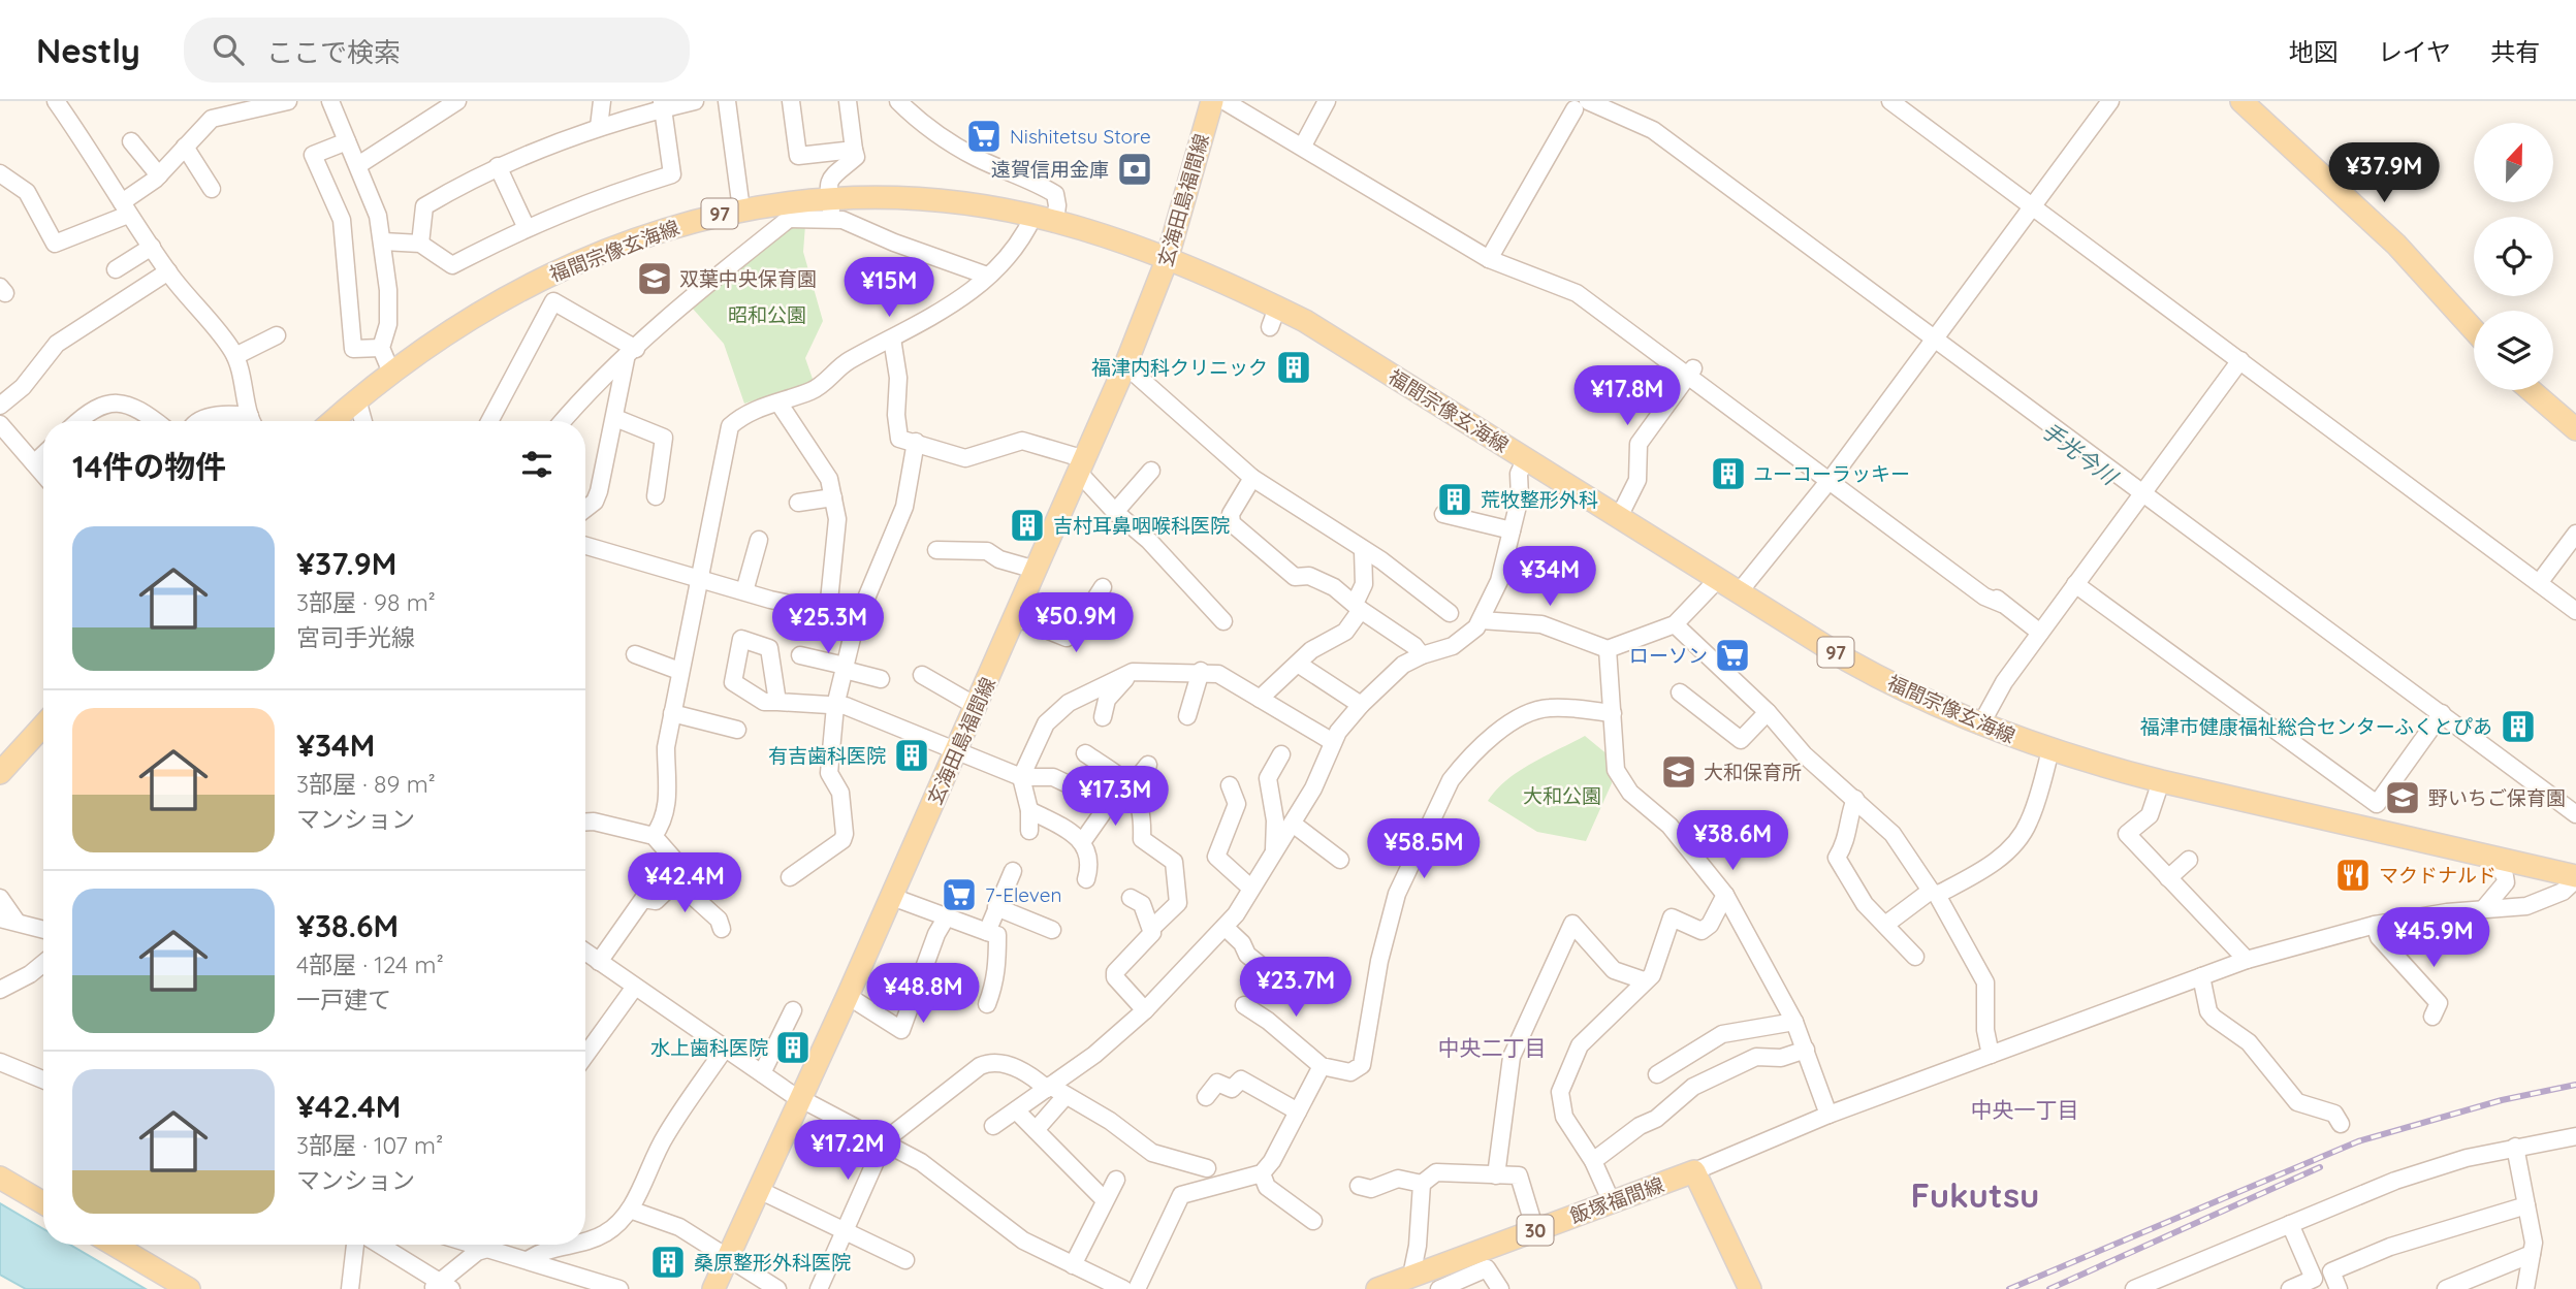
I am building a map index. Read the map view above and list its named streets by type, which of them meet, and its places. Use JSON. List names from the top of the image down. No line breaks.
{"streets":{"main road":["玄海田島福間線","97","福間宗像玄海線","飯塚福間線","30"]},"crossings":[["玄海田島福間線","福間宗像玄海線"]],"districts":["中央二丁目","中央一丁目","Fukutsu"],"water":["手光今川"],"parks":["昭和公園","大和公園"],"places":{"supermarket":["Nishitetsu Store","ローソン","7-Eleven"],"bank":["遠賀信用金庫"],"school or university":["双葉中央保育園","大和保育所","野いちご保育園"],"building":["福津内科クリニック","ユーコーラッキー","荒牧整形外科","吉村耳鼻咽喉科医院","福津市健康福祉総合センターふくとぴあ","有吉歯科医院","水上歯科医院","桑原整形外科医院"],"restaurant":["マクドナルド"]},"north":"top","page":{"header":"Nestly","search":"ここで検索","nav":["地図","レイヤ","共有"],"price":["¥37.9M","¥15M","¥17.8M","¥34M","¥50.9M","¥25.3M","¥17.3M","¥38.6M","¥58.5M","¥42.4M","¥45.9M","¥23.7M","¥48.8M","¥17.2M"],"heading":"14件の物件","list":[{"name":"¥37.9M","note":"3部屋 · 98 m² · 宮司手光線"},{"name":"¥34M","note":"3部屋 · 89 m² · マンション"},{"name":"¥38.6M","note":"4部屋 · 124 m² · 一戸建て"},{"name":"¥42.4M","note":"3部屋 · 107 m² · マンション"}]}}
